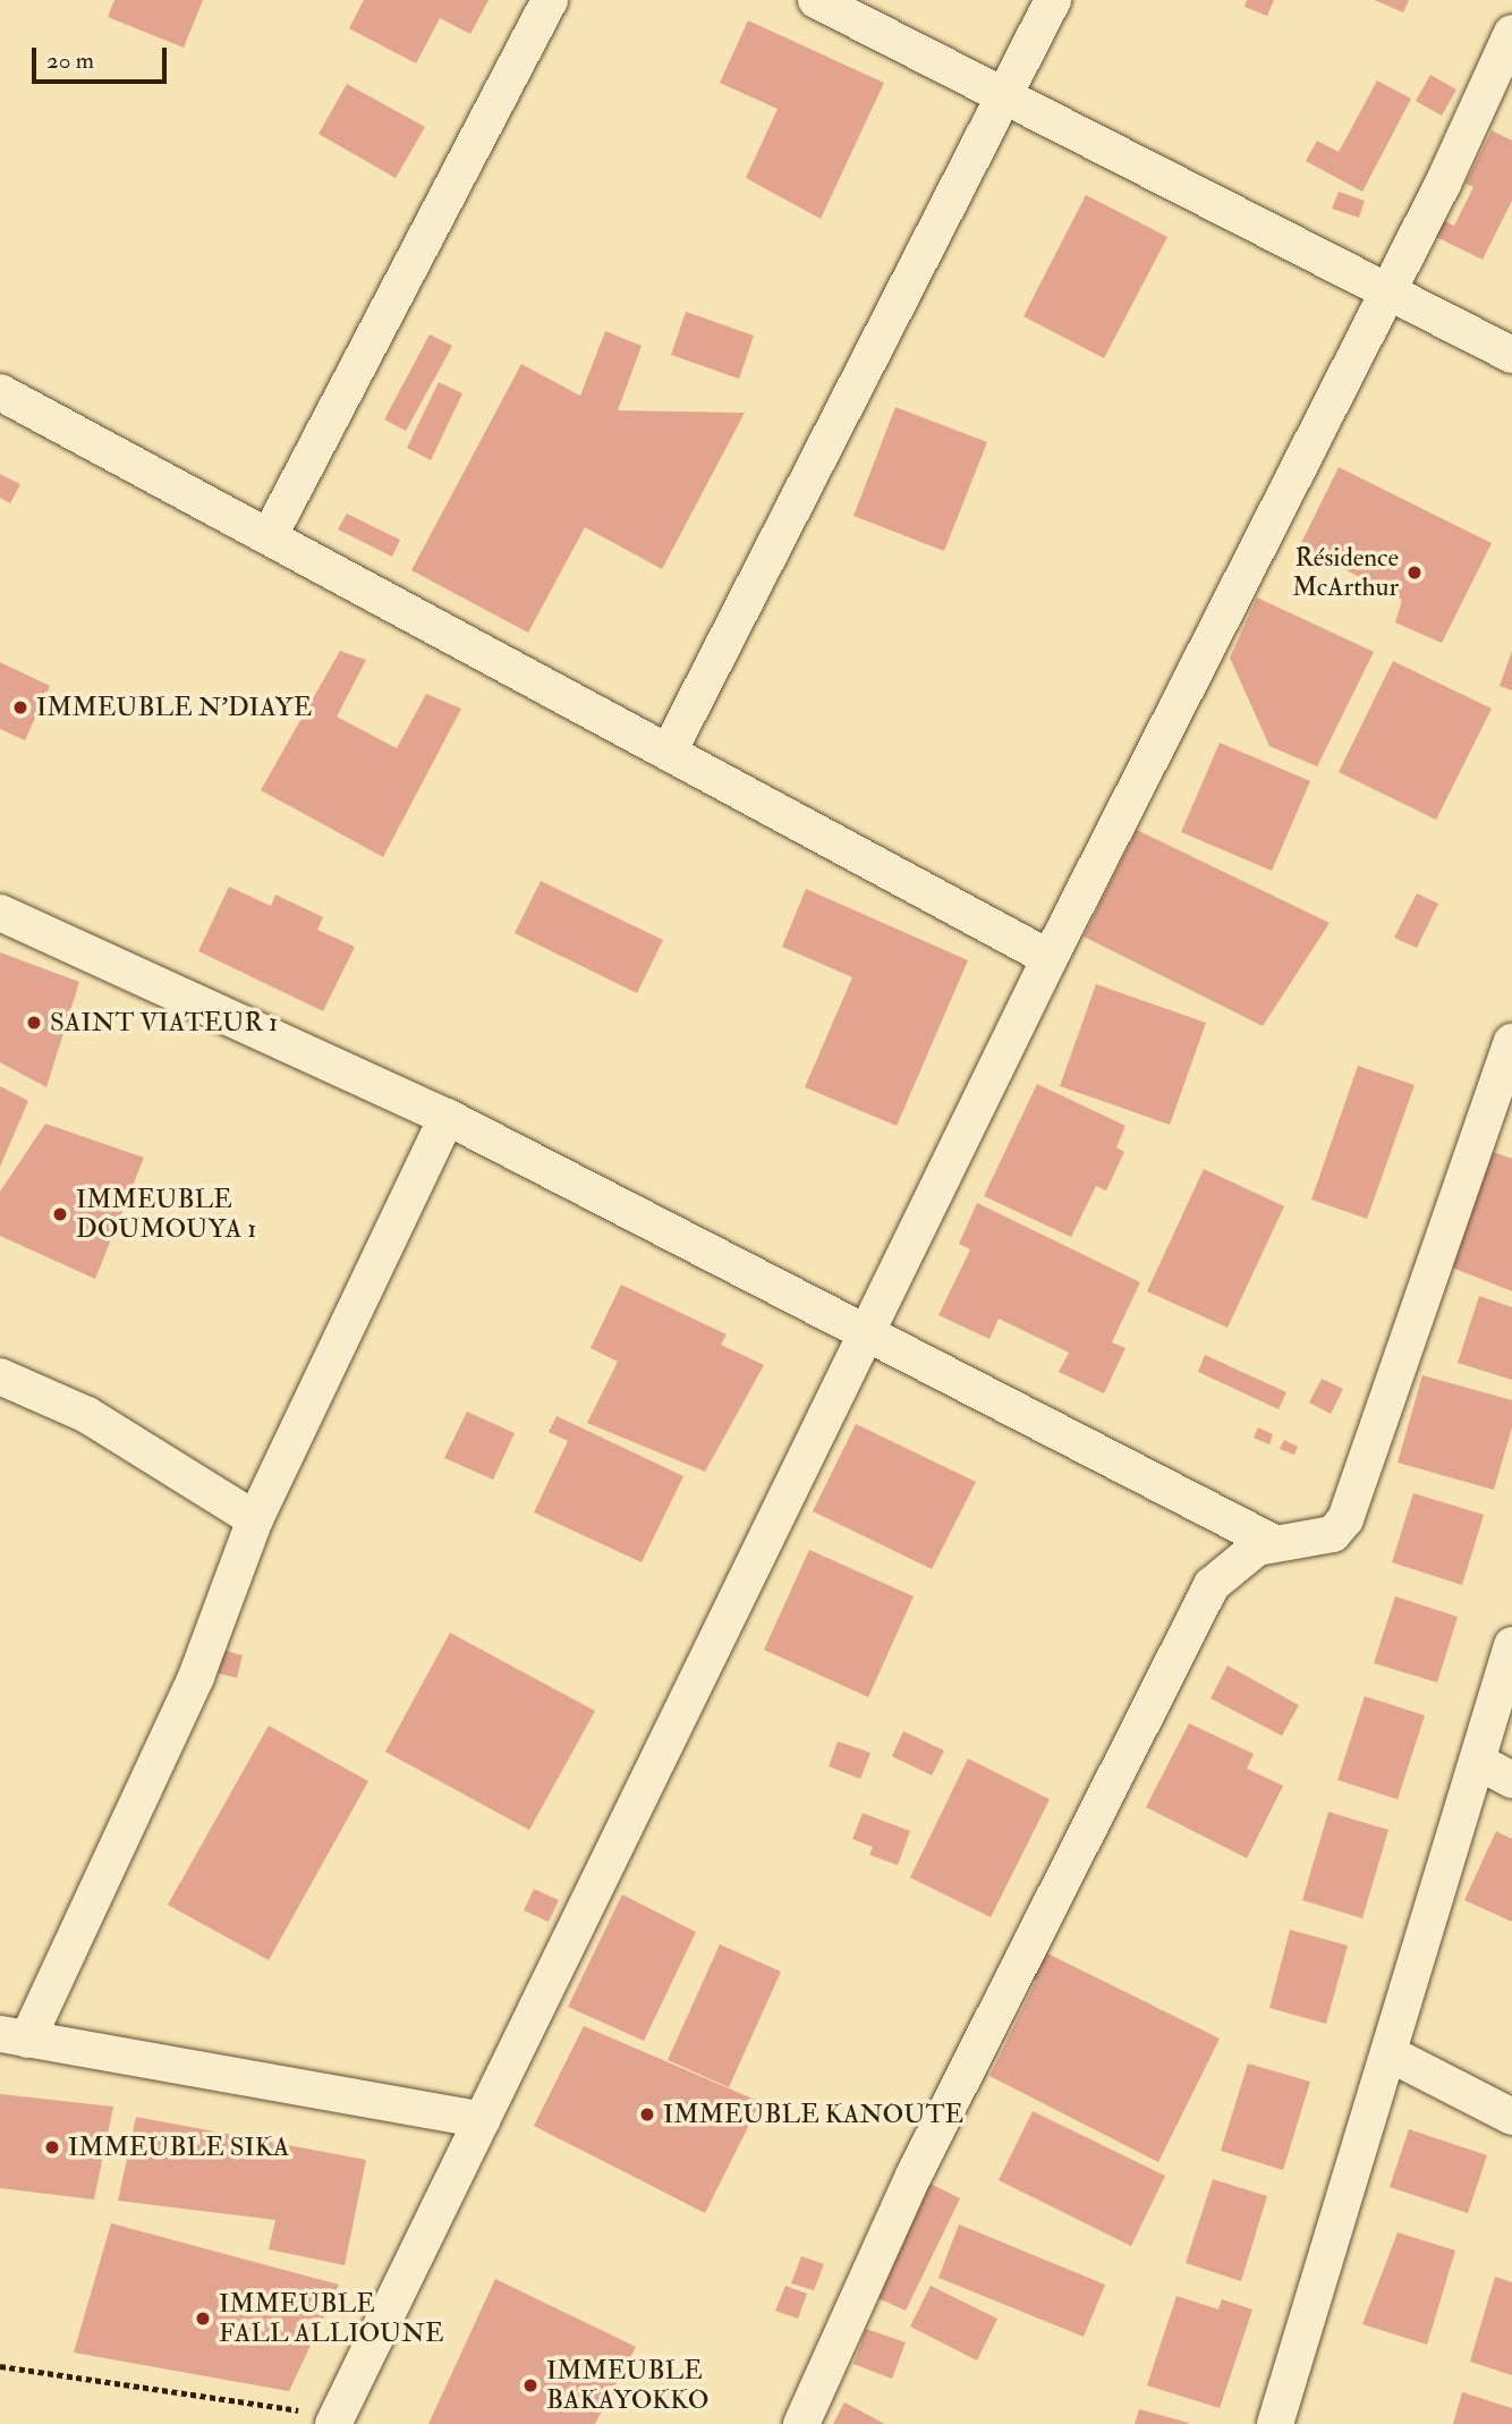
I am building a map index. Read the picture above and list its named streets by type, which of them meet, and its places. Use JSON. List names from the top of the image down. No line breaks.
{"places":["Résidence McArthur","IMMEUBLE N'DIAYE","SAINT VIATEUR 1","IMMEUBLE DOUMOUYA 1","IMMEUBLE KANOUTE","IMMEUBLE SIKA","IMMEUBLE FALL ALLIOUNE","IMMEUBLE BAKAYOKKO"],"scale_bar":"20 m"}
